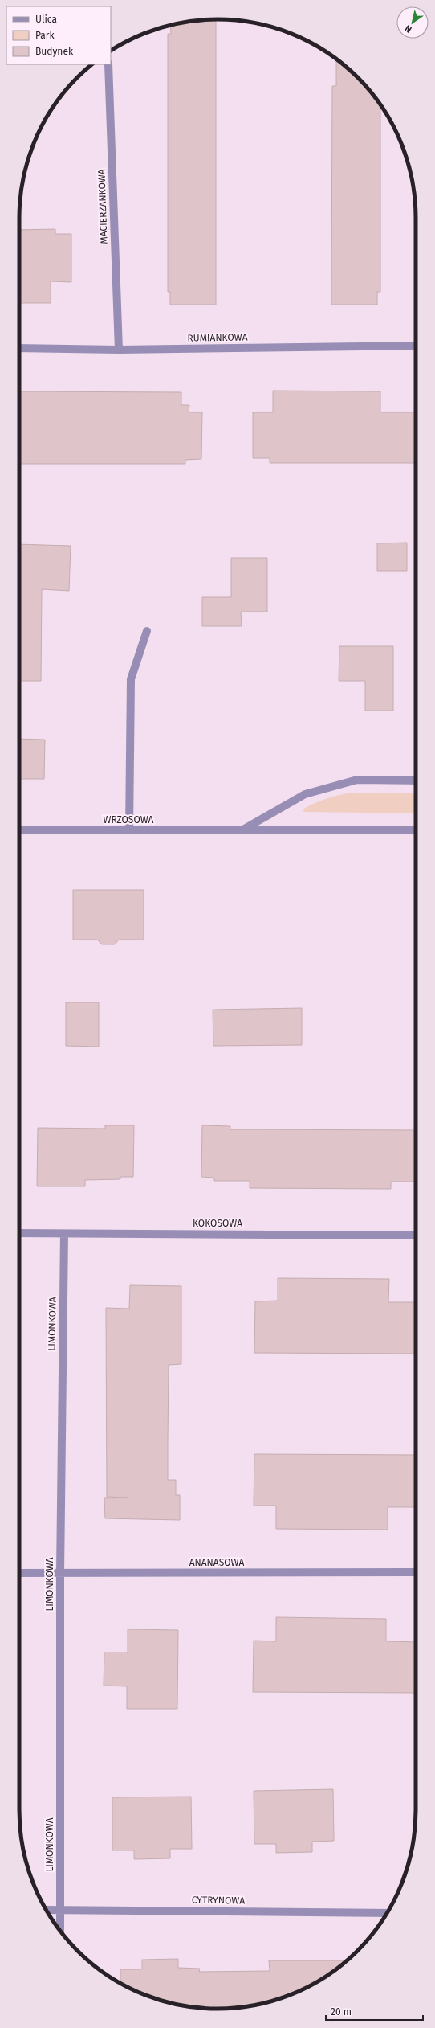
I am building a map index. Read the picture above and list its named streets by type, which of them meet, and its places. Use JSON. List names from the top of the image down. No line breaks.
{"streets":{"street":["MACIERZANKOWA","RUMIANKOWA","WRZOSOWA","KOKOSOWA","LIMONKOWA","ANANASOWA","CYTRYNOWA"]},"crossings":[["MACIERZANKOWA","RUMIANKOWA"],["KOKOSOWA","LIMONKOWA"],["LIMONKOWA","ANANASOWA"],["LIMONKOWA","CYTRYNOWA"]],"legend":["Ulica","Park","Budynek"],"scale_bar":"20 m","north":"bottom left"}
